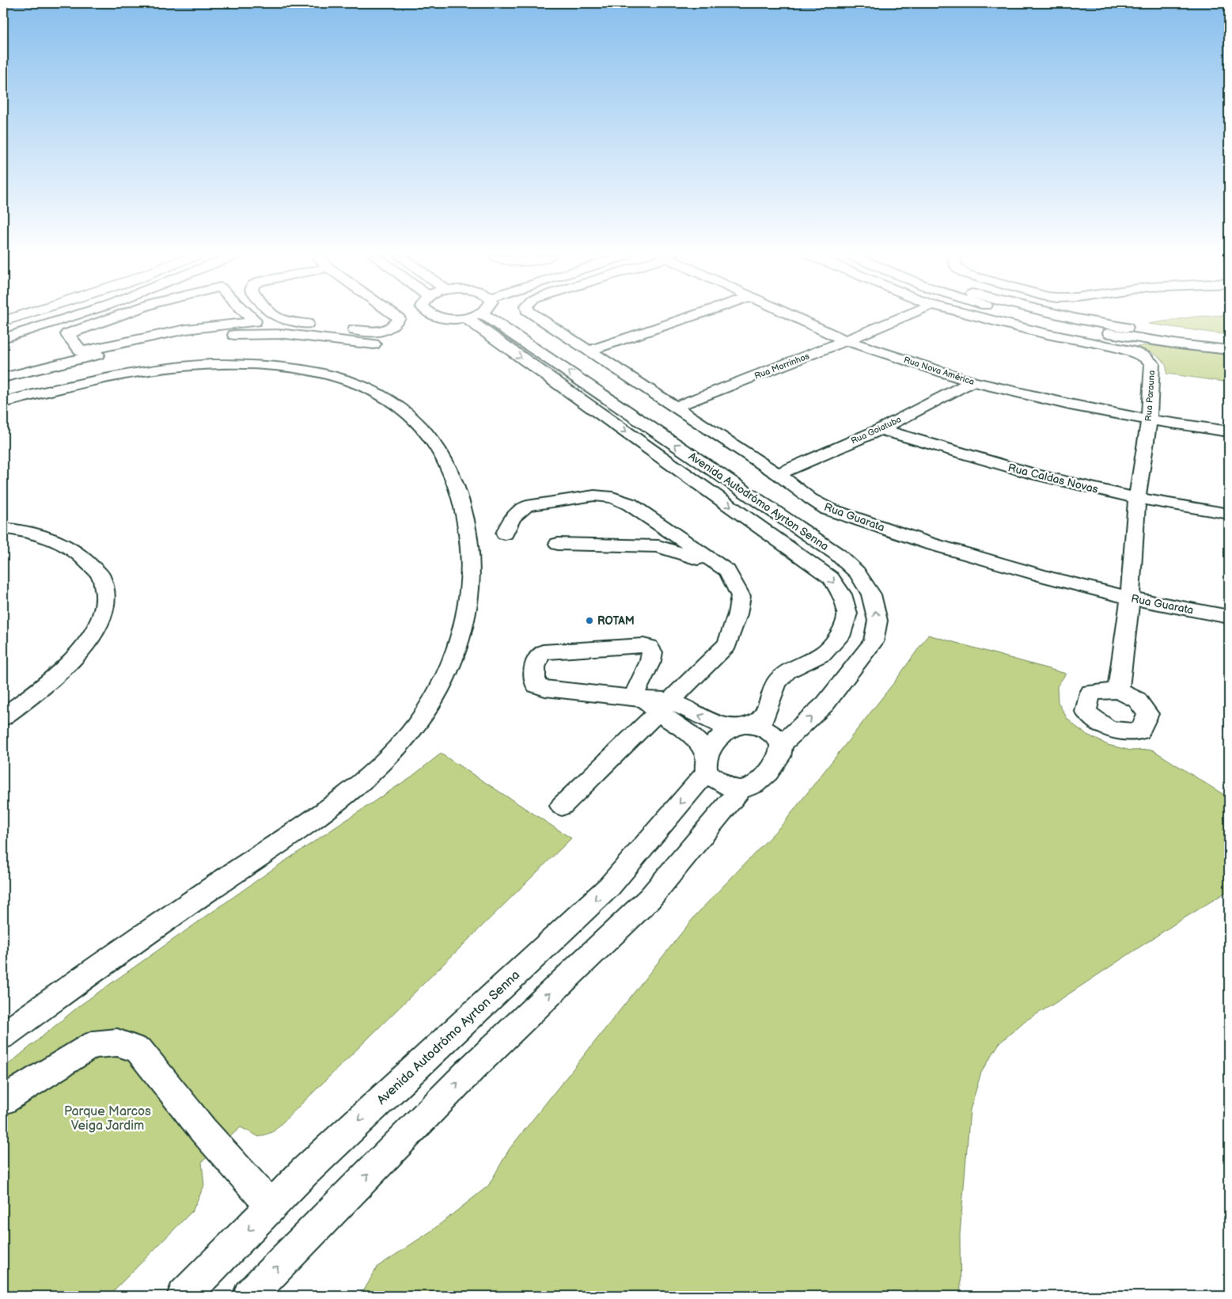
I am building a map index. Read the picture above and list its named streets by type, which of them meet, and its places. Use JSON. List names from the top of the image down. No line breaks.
{"streets":{"street":["Rua Morrinhos","Rua Nova América","Rua Parauna","Rua Goiatuba","Rua Caldas Novas","Avenida Autodrómo Ayrton Senna","Rua Guarata"]},"crossings":[["Rua Morrinhos","Rua Nova América"],["Rua Morrinhos","Rua Guarata"],["Rua Nova América","Rua Parauna"],["Rua Nova América","Rua Goiatuba"],["Rua Parauna","Rua Caldas Novas"],["Rua Parauna","Rua Guarata"],["Rua Goiatuba","Rua Caldas Novas"],["Rua Goiatuba","Rua Guarata"]],"parks":["Parque Marcos Veiga Jardim"],"places":["ROTAM"]}
